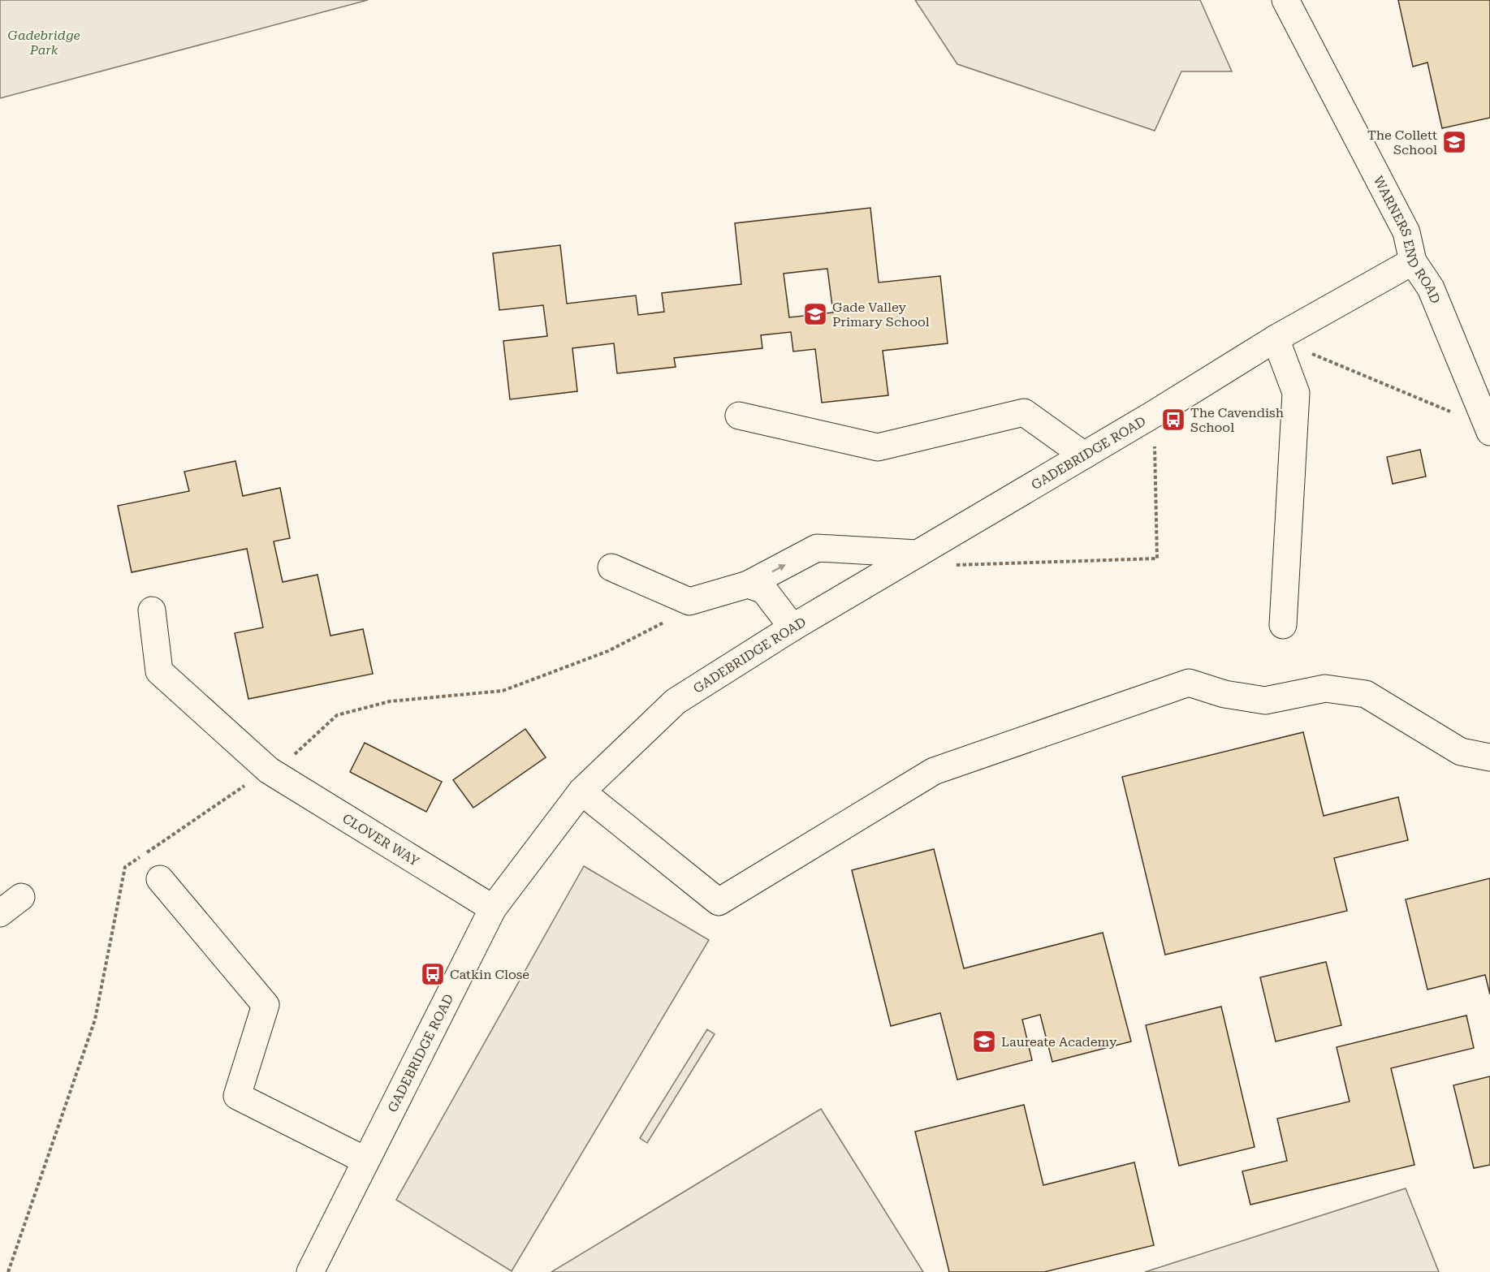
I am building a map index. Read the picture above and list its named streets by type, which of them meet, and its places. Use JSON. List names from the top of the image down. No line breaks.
{"streets":{"street":["WARNERS END ROAD","GADEBRIDGE ROAD","CLOVER WAY"]},"crossings":[["WARNERS END ROAD","GADEBRIDGE ROAD"],["GADEBRIDGE ROAD","CLOVER WAY"]],"parks":["Gadebridge Park"],"places":{"school or university":["The Collett School","Gade Valley Primary School","Laureate Academy"],"bus stop":["The Cavendish School","Catkin Close"]}}
